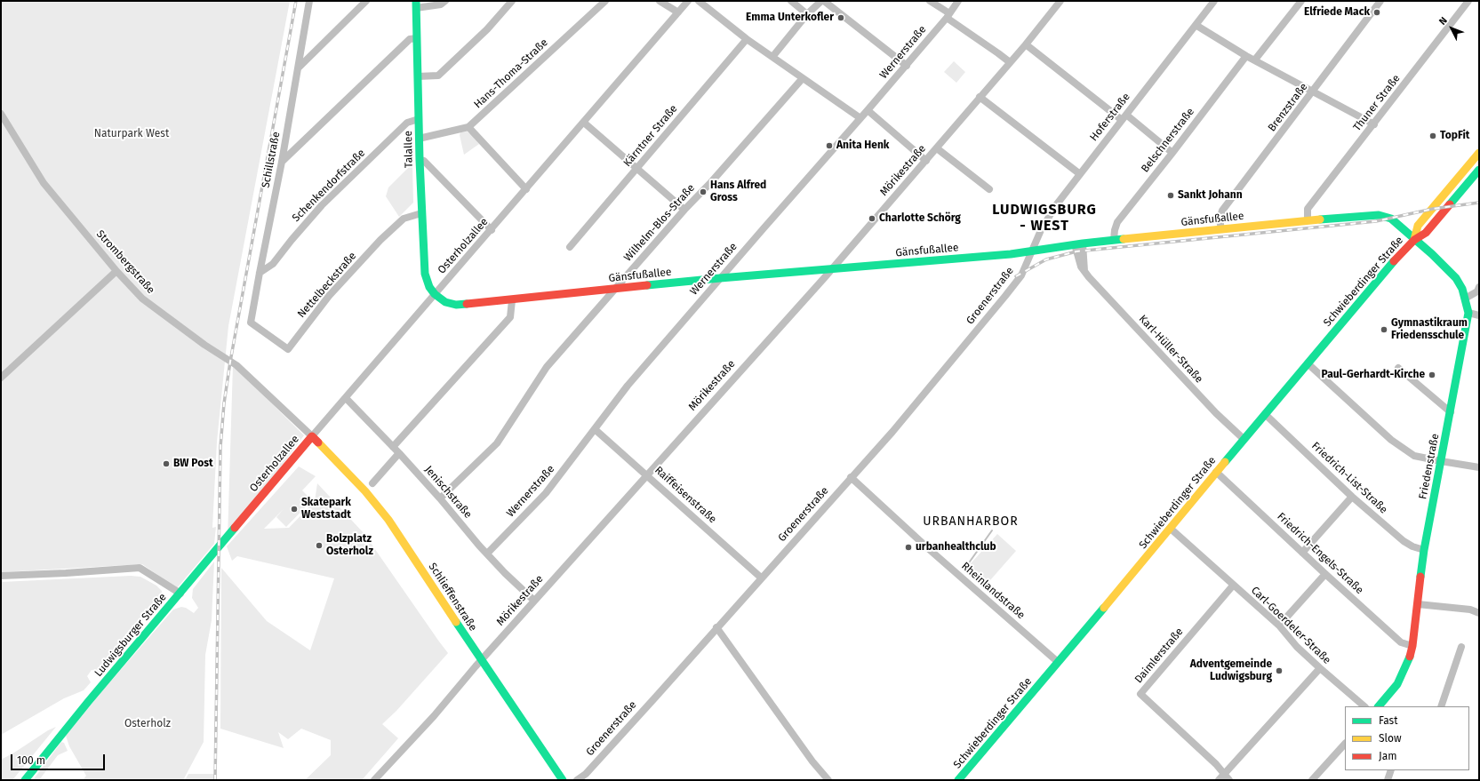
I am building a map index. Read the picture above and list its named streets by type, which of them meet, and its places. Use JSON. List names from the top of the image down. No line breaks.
{"streets":{"street":["Wernerstraße","Hans-Thoma-Straße","Thuner Straße","Brenzstraße","Hoferstraße","Kärntner Straße","Belschnerstraße","Talallee","Schillstraße","Mörikestraße","Schenkendorfstraße","Gänsfußallee","Wilhelm-Blos-Straße","Osterholzallee","Strombergstraße","Schwieberdinger Straße","Nettelbeckstraße","Groenerstraße","Karl-Hüller-Straße","Friedenstraße","Friedrich-List-Straße","Jenischstraße","Raiffeisenstraße","Friedrich-Engels-Straße","Rheinlandstraße","Schlieffenstraße","Carl-Goerdeler-Straße","Ludwigsburger Straße","Daimlerstraße"]},"crossings":[["Wernerstraße","Gänsfußallee"],["Wernerstraße","Jenischstraße"],["Wernerstraße","Raiffeisenstraße"],["Hans-Thoma-Straße","Talallee"],["Thuner Straße","Gänsfußallee"],["Brenzstraße","Gänsfußallee"],["Hoferstraße","Gänsfußallee"],["Hoferstraße","Groenerstraße"],["Belschnerstraße","Gänsfußallee"],["Talallee","Schenkendorfstraße"],["Talallee","Gänsfußallee"],["Talallee","Osterholzallee"],["Talallee","Nettelbeckstraße"],["Schillstraße","Schenkendorfstraße"],["Schillstraße","Nettelbeckstraße"],["Mörikestraße","Gänsfußallee"],["Mörikestraße","Jenischstraße"],["Mörikestraße","Raiffeisenstraße"],["Mörikestraße","Schlieffenstraße"],["Gänsfußallee","Wilhelm-Blos-Straße"],["Gänsfußallee","Osterholzallee"],["Gänsfußallee","Schwieberdinger Straße"],["Gänsfußallee","Groenerstraße"],["Gänsfußallee","Karl-Hüller-Straße"],["Gänsfußallee","Friedenstraße"],["Wilhelm-Blos-Straße","Jenischstraße"],["Osterholzallee","Strombergstraße"],["Osterholzallee","Jenischstraße"],["Osterholzallee","Schlieffenstraße"],["Osterholzallee","Ludwigsburger Straße"],["Strombergstraße","Schlieffenstraße"],["Schwieberdinger Straße","Karl-Hüller-Straße"],["Schwieberdinger Straße","Friedenstraße"],["Schwieberdinger Straße","Friedrich-List-Straße"],["Schwieberdinger Straße","Friedrich-Engels-Straße"],["Schwieberdinger Straße","Rheinlandstraße"],["Schwieberdinger Straße","Carl-Goerdeler-Straße"],["Groenerstraße","Raiffeisenstraße"],["Groenerstraße","Rheinlandstraße"],["Friedenstraße","Friedrich-List-Straße"],["Friedenstraße","Friedrich-Engels-Straße"],["Carl-Goerdeler-Straße","Daimlerstraße"]],"districts":["LUDWIGSBURG - WEST","URBANHARBOR"],"parks":["Naturpark West","Osterholz"],"places":["Elfriede Mack","Emma Unterkofler","TopFit","Anita Henk","Hans Alfred Gross","Sankt Johann","Charlotte Schörg","Gymnastikraum Friedensschule","Paul-Gerhardt-Kirche","BW Post","Skatepark Weststadt","Bolzplatz Osterholz","urbanhealthclub","Adventgemeinde Ludwigsburg"],"legend":["Fast","Slow","Jam"],"scale_bar":"100 m","north":"top left"}
